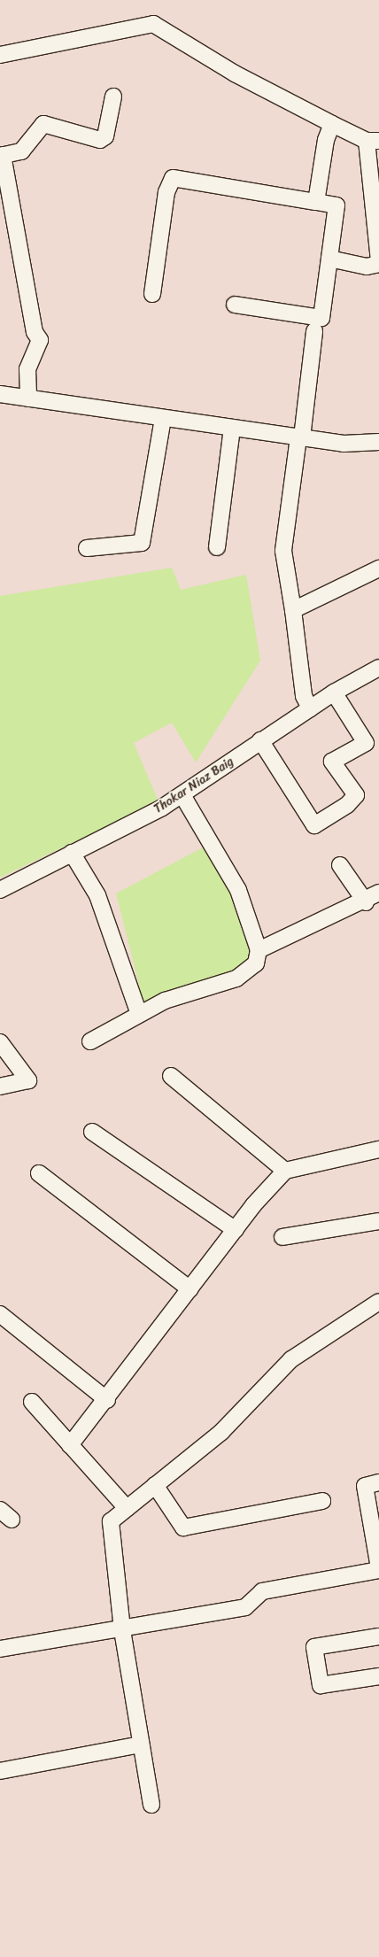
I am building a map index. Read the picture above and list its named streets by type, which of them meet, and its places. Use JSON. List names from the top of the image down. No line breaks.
{"streets":{"street":["Thokar Niaz Baig"]}}
